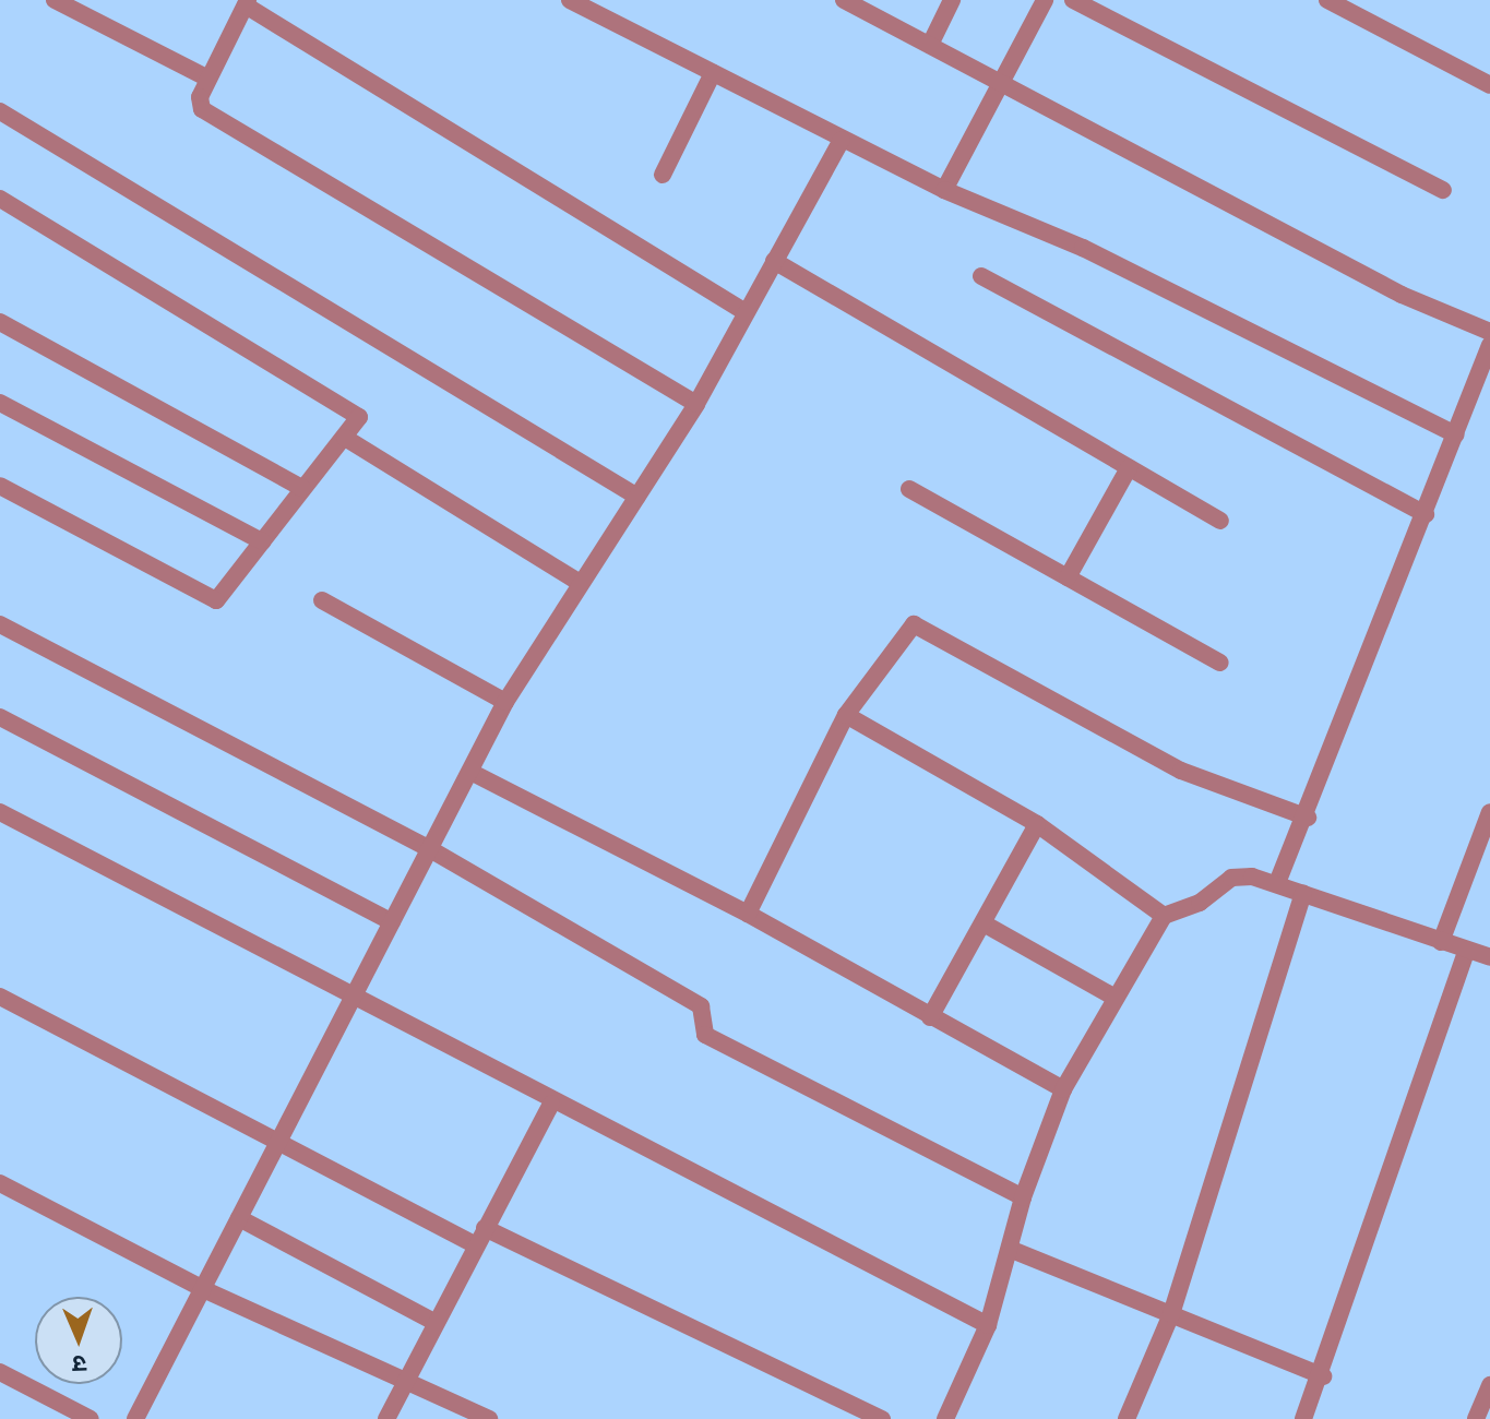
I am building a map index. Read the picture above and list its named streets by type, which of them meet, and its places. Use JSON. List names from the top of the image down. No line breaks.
{"north":"bottom"}
